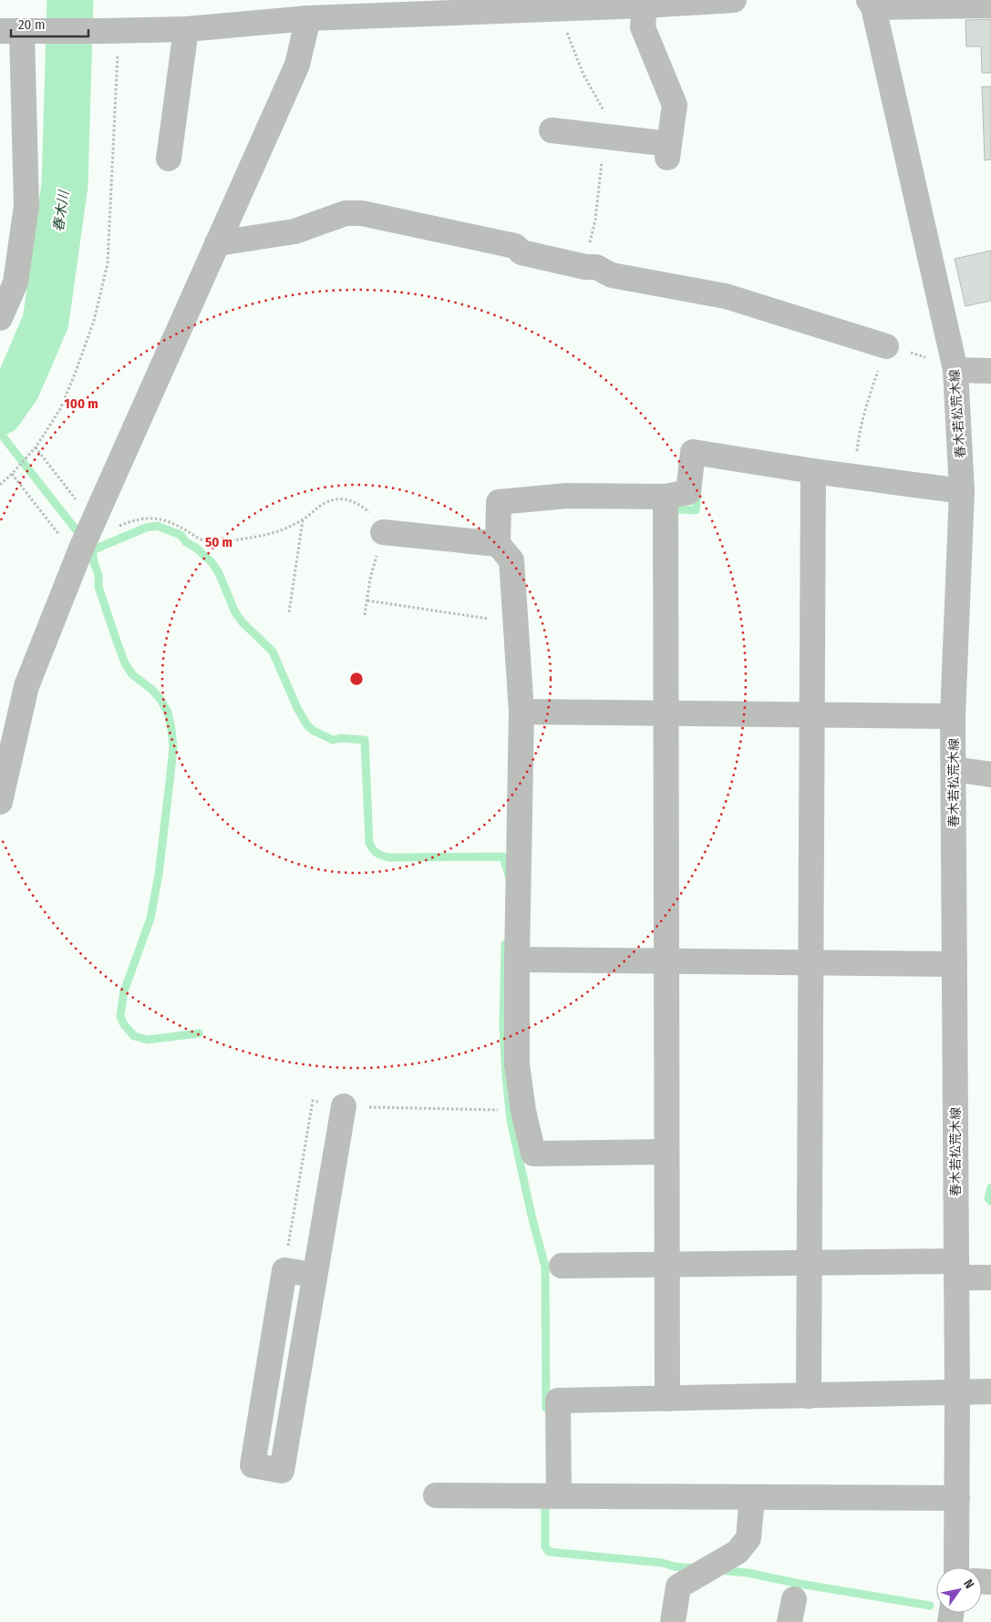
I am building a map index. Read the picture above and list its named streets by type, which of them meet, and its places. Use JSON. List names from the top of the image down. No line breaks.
{"streets":{"street":["春木若松荒木線"]},"water":["春木川"],"scale_bar":"20 m","north":"top right","rings":["100 m","50 m"]}
